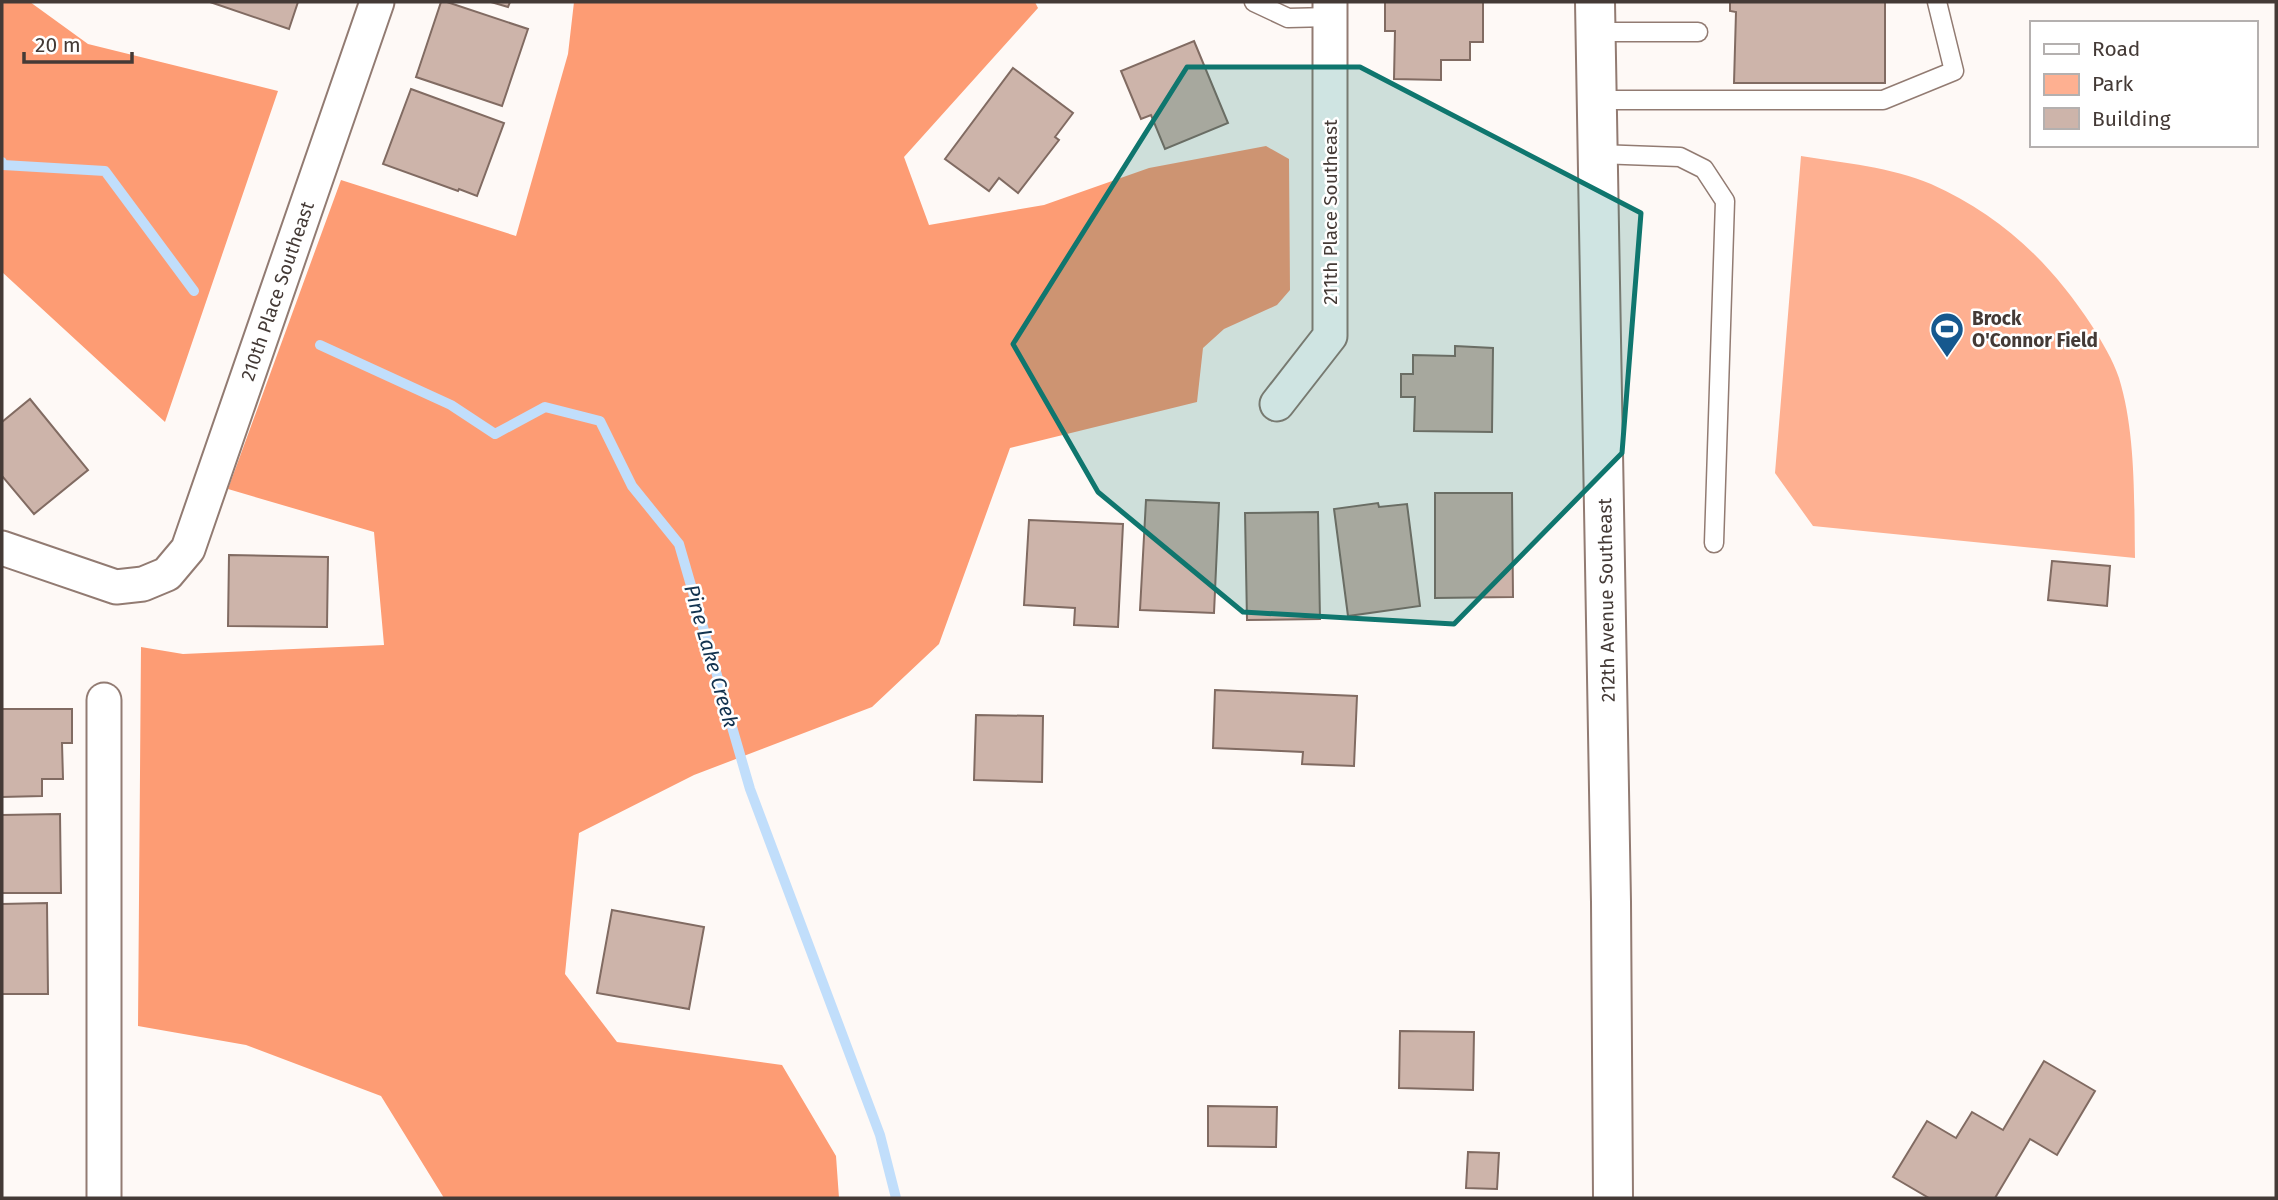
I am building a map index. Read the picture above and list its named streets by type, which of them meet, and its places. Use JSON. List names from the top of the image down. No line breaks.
{"streets":{"street":["211th Place Southeast","210th Place Southeast","212th Avenue Southeast"]},"water":["Pine Lake Creek"],"places":{"sports":["Brock O'Connor Field"]},"legend":["Road","Park","Building"],"scale_bar":"20 m"}
